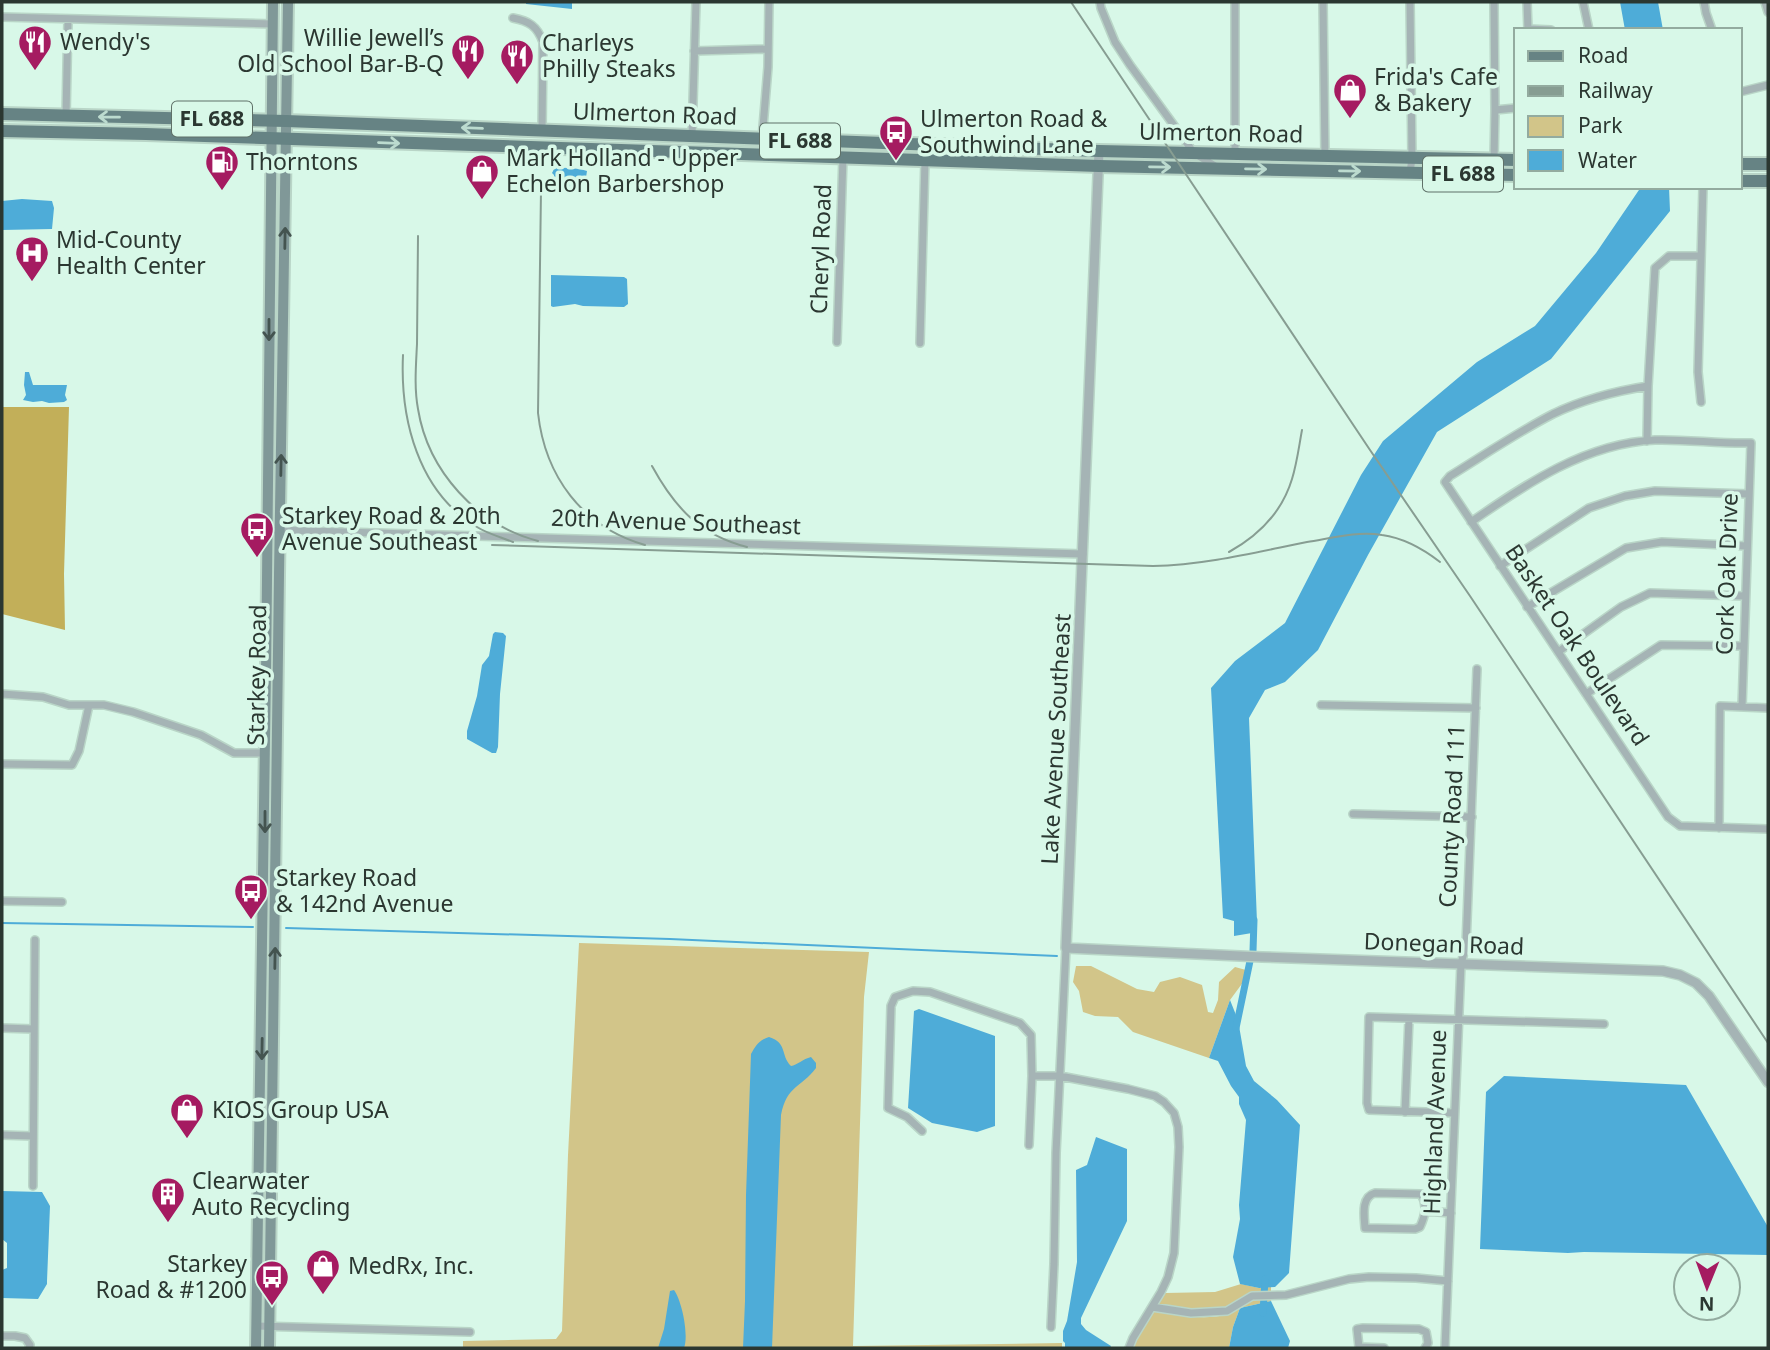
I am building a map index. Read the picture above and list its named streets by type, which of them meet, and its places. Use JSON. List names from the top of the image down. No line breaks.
{"streets":{"main road":["Ulmerton Road","FL 688","Starkey Road"],"street":["Cheryl Road","20th Avenue Southeast","Cork Oak Drive","Basket Oak Boulevard","Lake Avenue Southeast","County Road 111","Donegan Road","Highland Avenue"]},"crossings":[["Ulmerton Road","Cheryl Road"],["Ulmerton Road","Starkey Road"],["Ulmerton Road","Lake Avenue Southeast"],["20th Avenue Southeast","Starkey Road"],["20th Avenue Southeast","Lake Avenue Southeast"],["Lake Avenue Southeast","Donegan Road"],["County Road 111","Donegan Road"],["County Road 111","Highland Avenue"],["Donegan Road","Highland Avenue"]],"places":{"restaurant":["Wendy's","Willie Jewell’s Old School Bar-B-Q","Charleys Philly Steaks"],"shop":["Frida's Cafe & Bakery","Mark Holland - Upper Echelon Barbershop","KIOS Group USA","MedRx, Inc."],"bus stop":["Ulmerton Road & Southwind Lane","Starkey Road & 20th Avenue Southeast","Starkey Road & 142nd Avenue","Starkey Road & #1200"],"fuel station":["Thorntons"],"hospital":["Mid-County Health Center"],"building":["Clearwater Auto Recycling"]},"legend":["Road","Railway","Park","Water"],"north":"bottom"}
